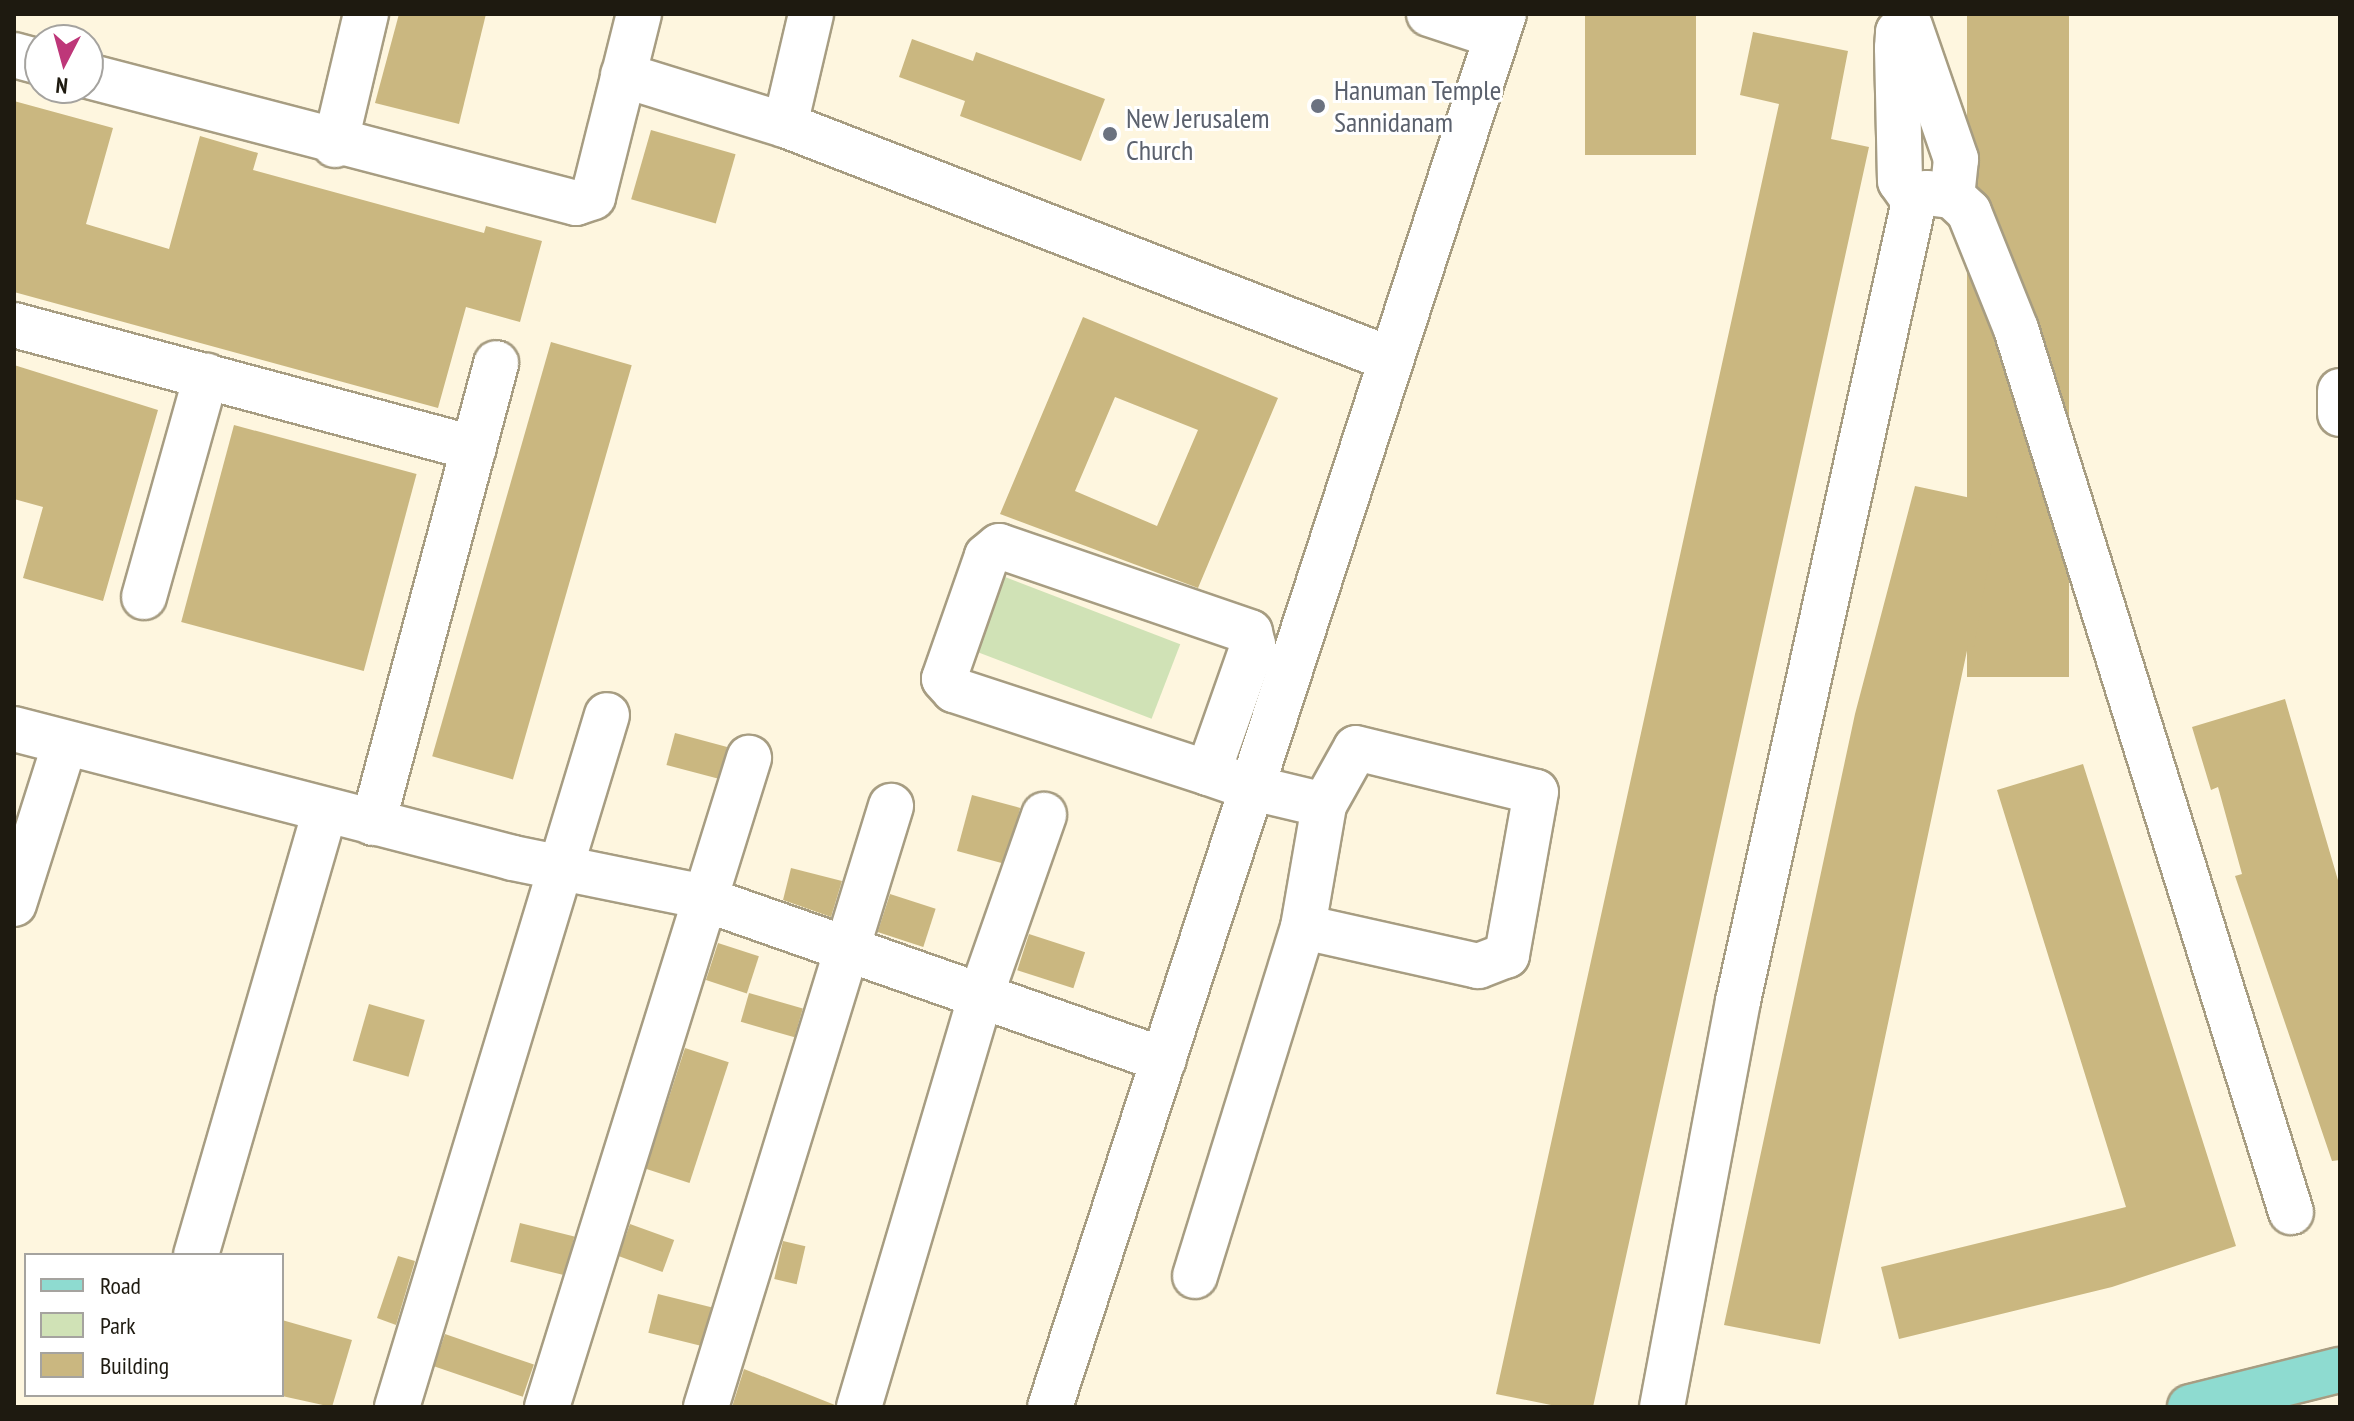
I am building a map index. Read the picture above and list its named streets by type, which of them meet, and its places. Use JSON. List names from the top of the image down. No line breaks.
{"places":["Hanuman Temple Sannidanam","New Jerusalem Church"],"legend":["Road","Park","Building"],"north":"bottom"}
